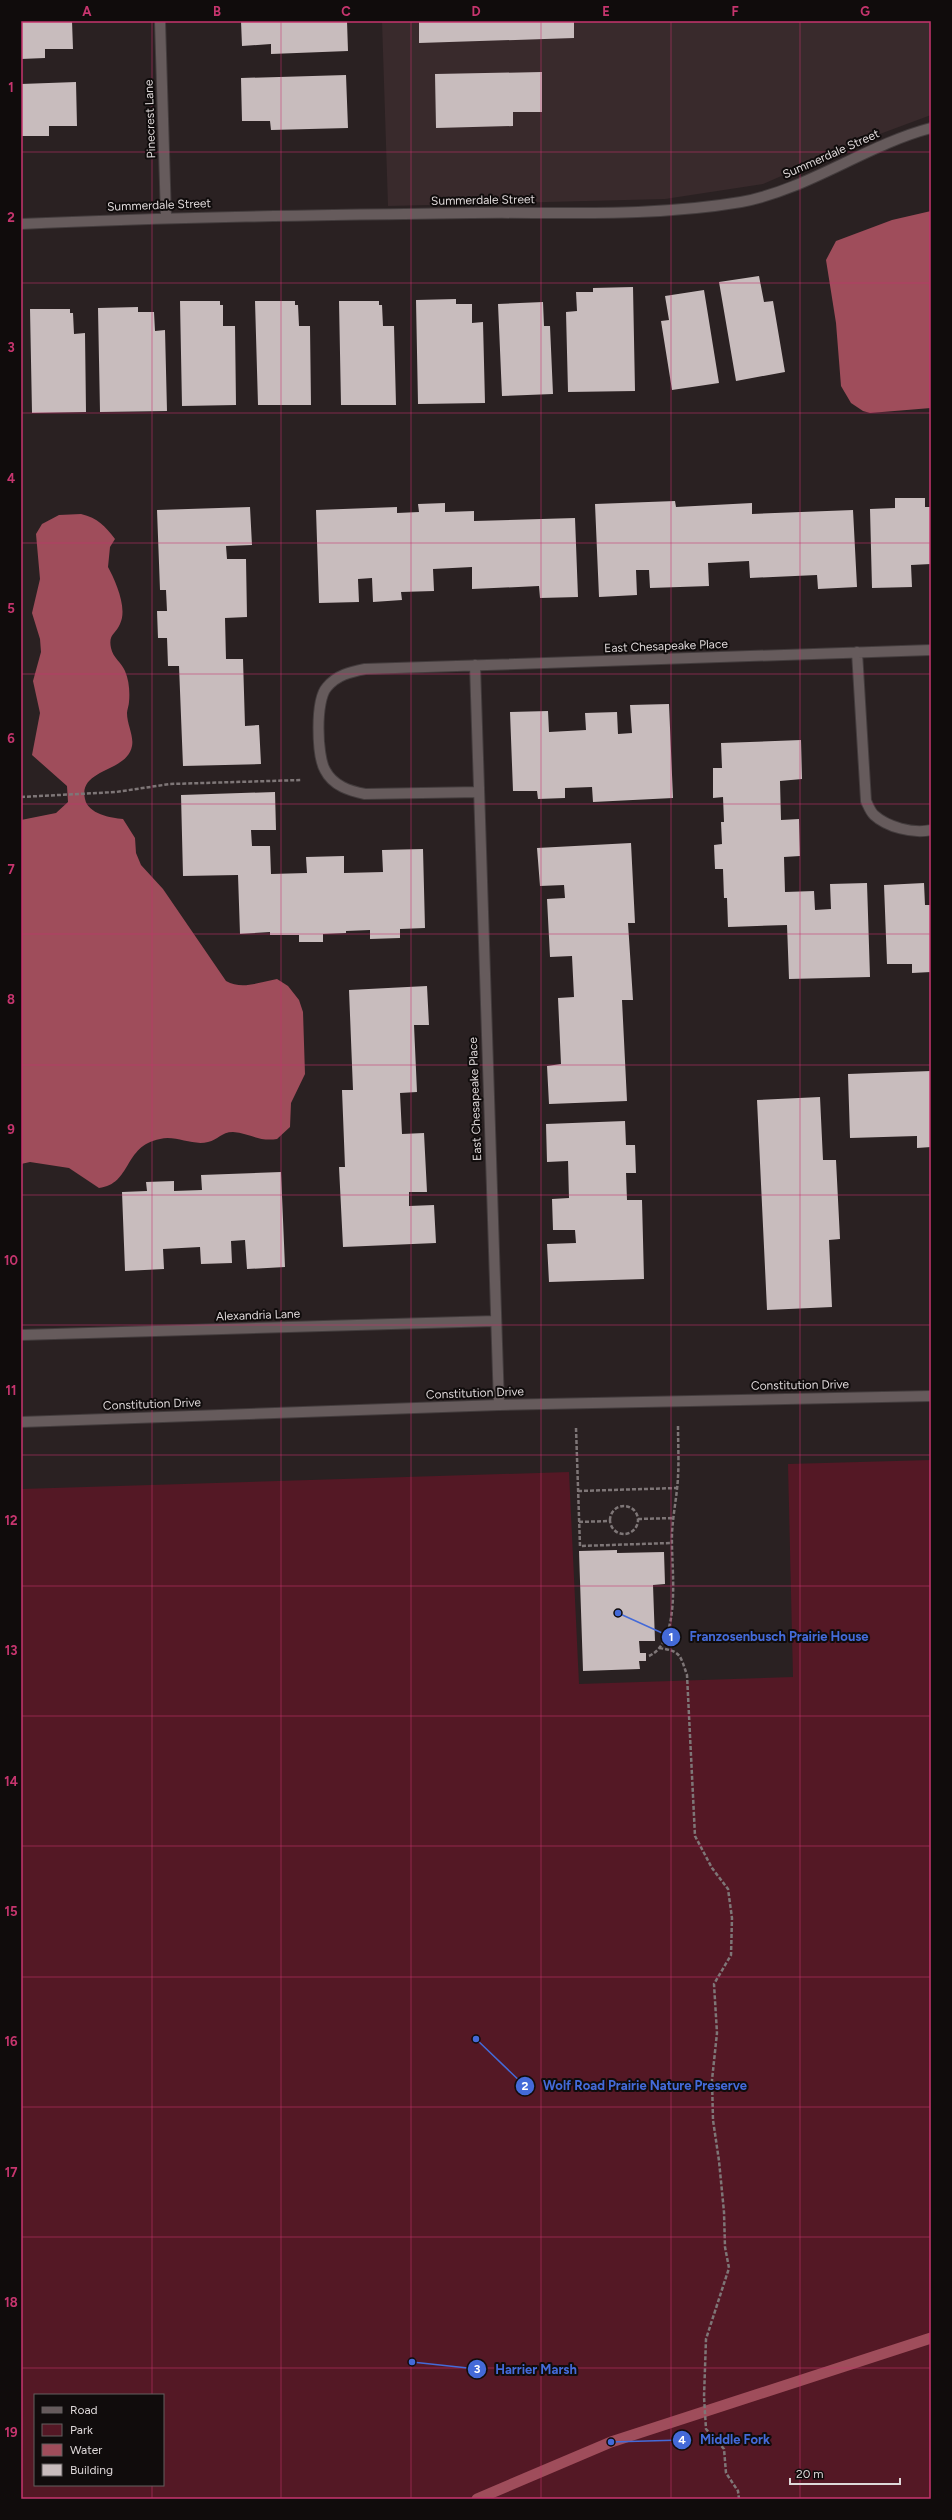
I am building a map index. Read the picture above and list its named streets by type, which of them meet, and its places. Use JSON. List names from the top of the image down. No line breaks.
{"streets":{"street":["Pinecrest Lane","Summerdale Street","East Chesapeake Place","Alexandria Lane","Constitution Drive"]},"crossings":[["Pinecrest Lane","Summerdale Street"],["East Chesapeake Place","Alexandria Lane"],["East Chesapeake Place","Constitution Drive"]],"places":["Franzosenbusch Prairie House","Wolf Road Prairie Nature Preserve","Harrier Marsh","Middle Fork"],"legend":["Road","Park","Water","Building"],"scale_bar":"20 m","grid":{"columns":["A","B","C","D","E","F","G"],"rows":["1","2","3","4","5","6","7","8","9","10","11","12","13","14","15","16","17","18","19"]}}
